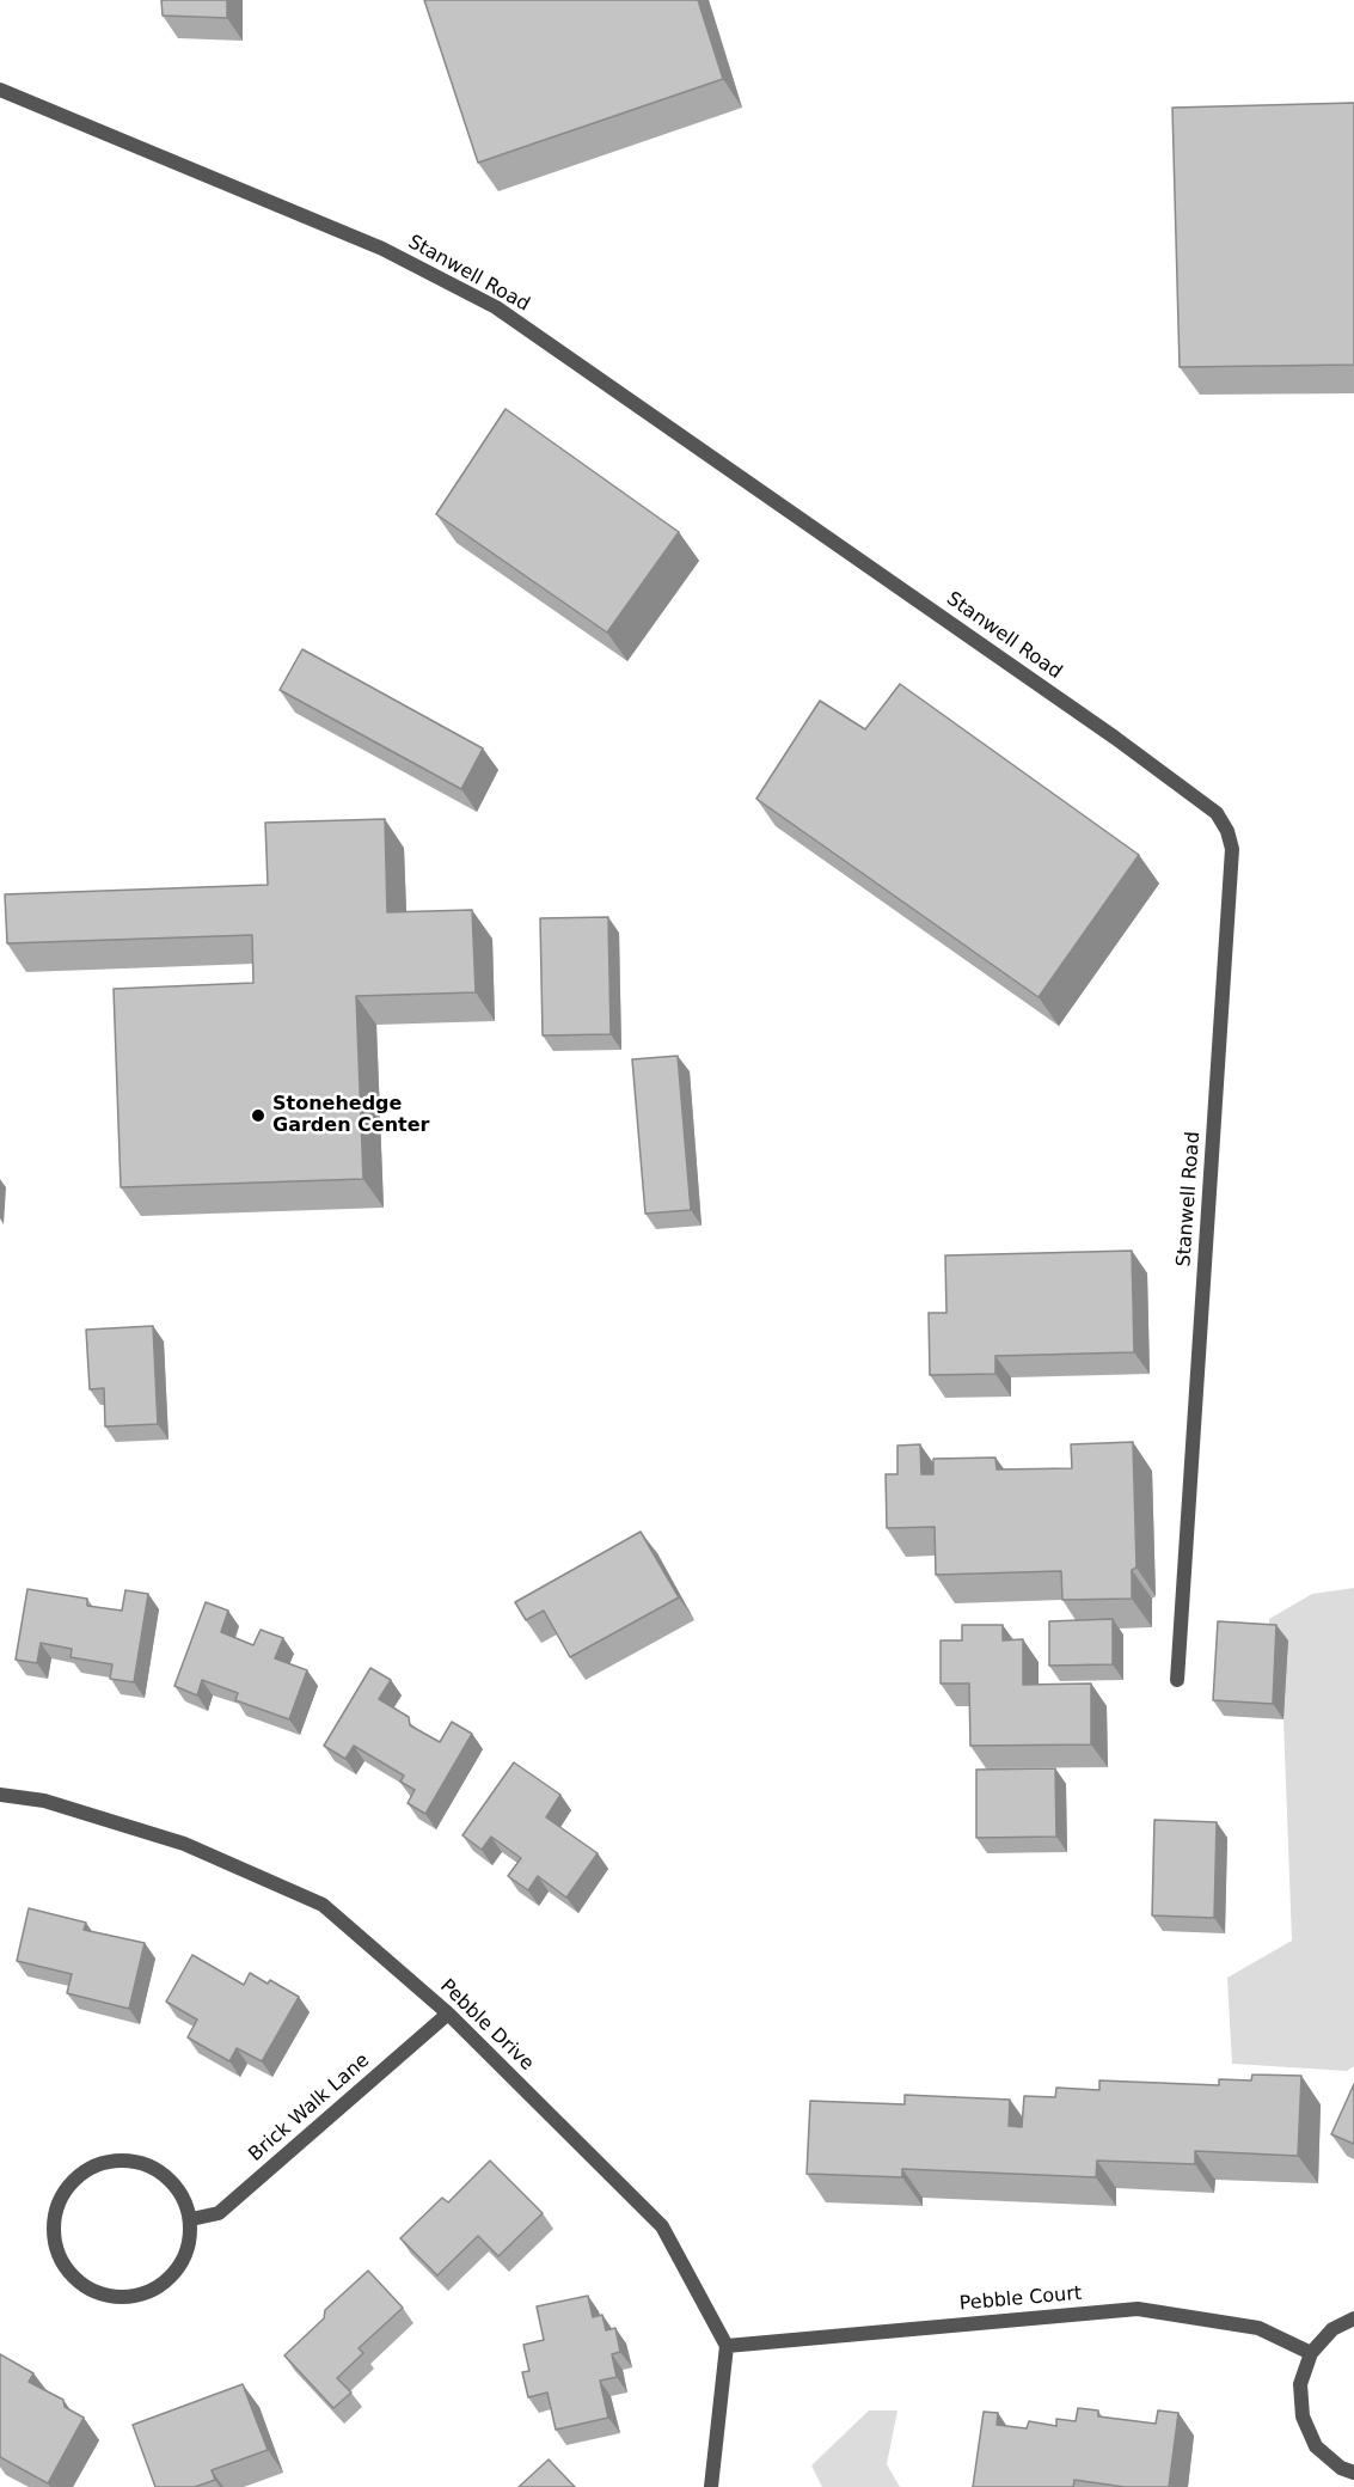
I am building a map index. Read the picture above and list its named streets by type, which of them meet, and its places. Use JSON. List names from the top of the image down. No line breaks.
{"streets":{"street":["Stanwell Road","Pebble Drive","Brick Walk Lane","Pebble Court"]},"crossings":[["Pebble Drive","Brick Walk Lane"],["Pebble Drive","Pebble Court"]],"places":["Stonehedge Garden Center"]}
